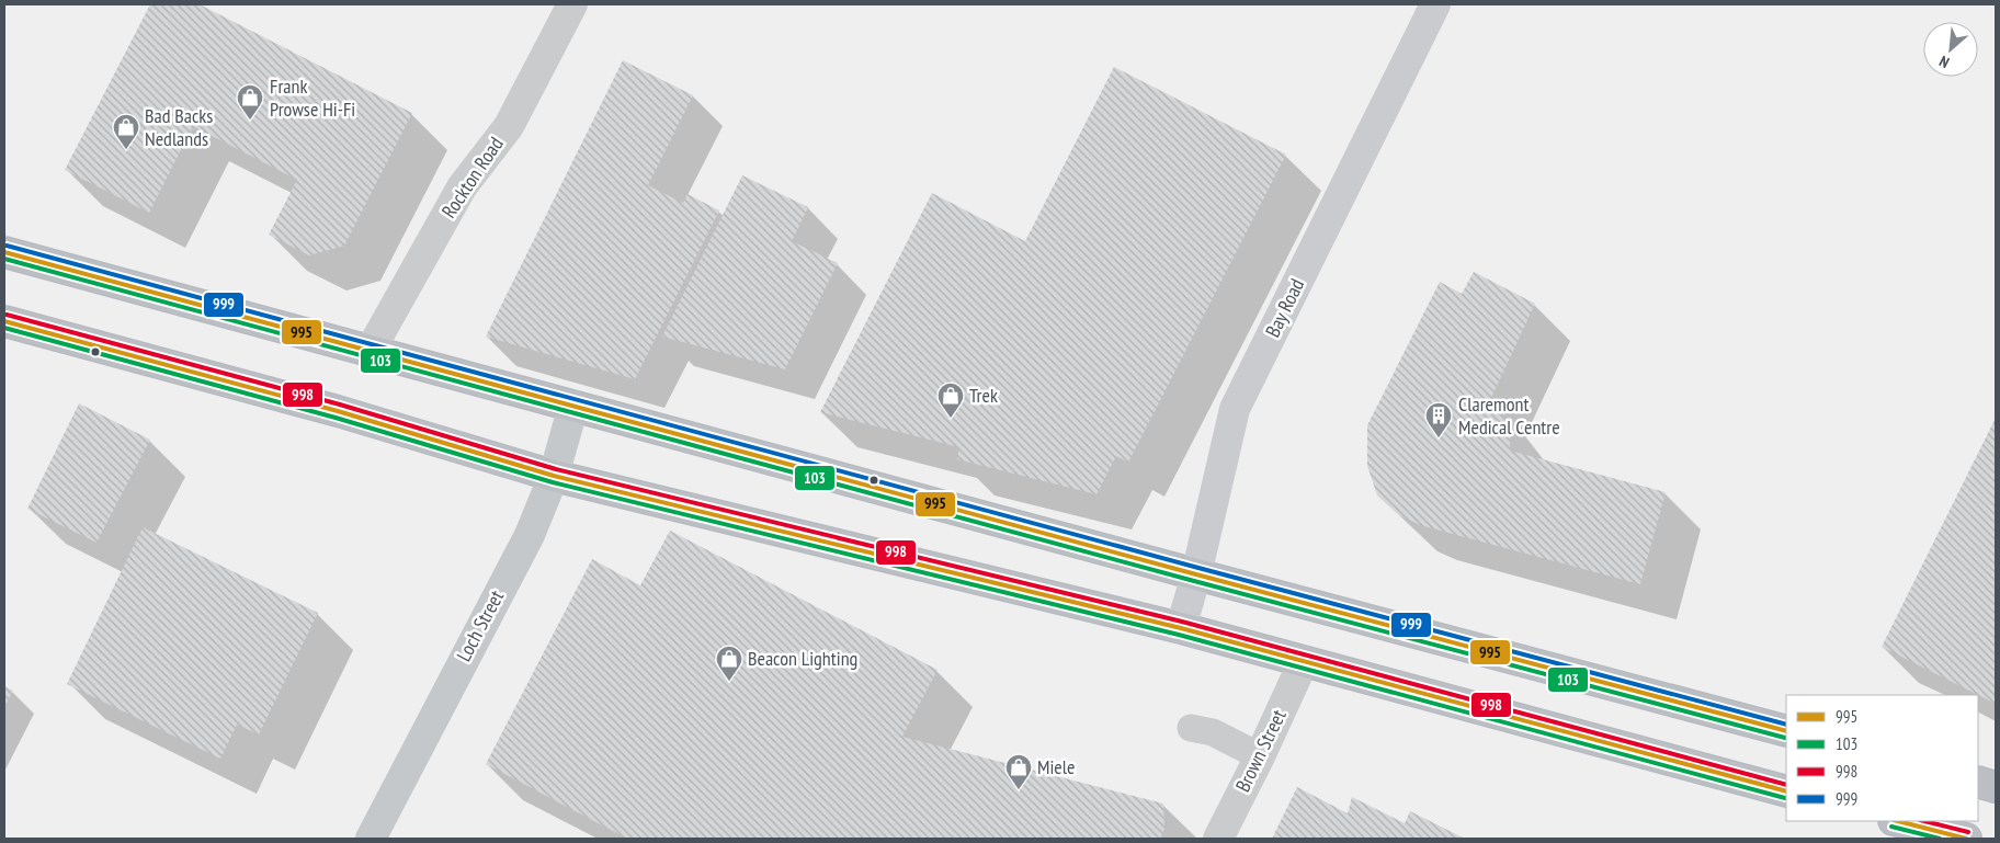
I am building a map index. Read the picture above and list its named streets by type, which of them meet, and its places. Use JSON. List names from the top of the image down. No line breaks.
{"streets":{"main road":["Loch Street"],"street":["Rockton Road","Bay Road","Brown Street"]},"places":{"shop":["Frank Prowse Hi-Fi","Bad Backs Nedlands","Trek","Beacon Lighting","Miele"],"building":["Claremont Medical Centre"]},"lines":["transit line 999","transit line 995","transit line 103","transit line 998"],"legend":["995","103","998","999"],"north":"bottom left"}
